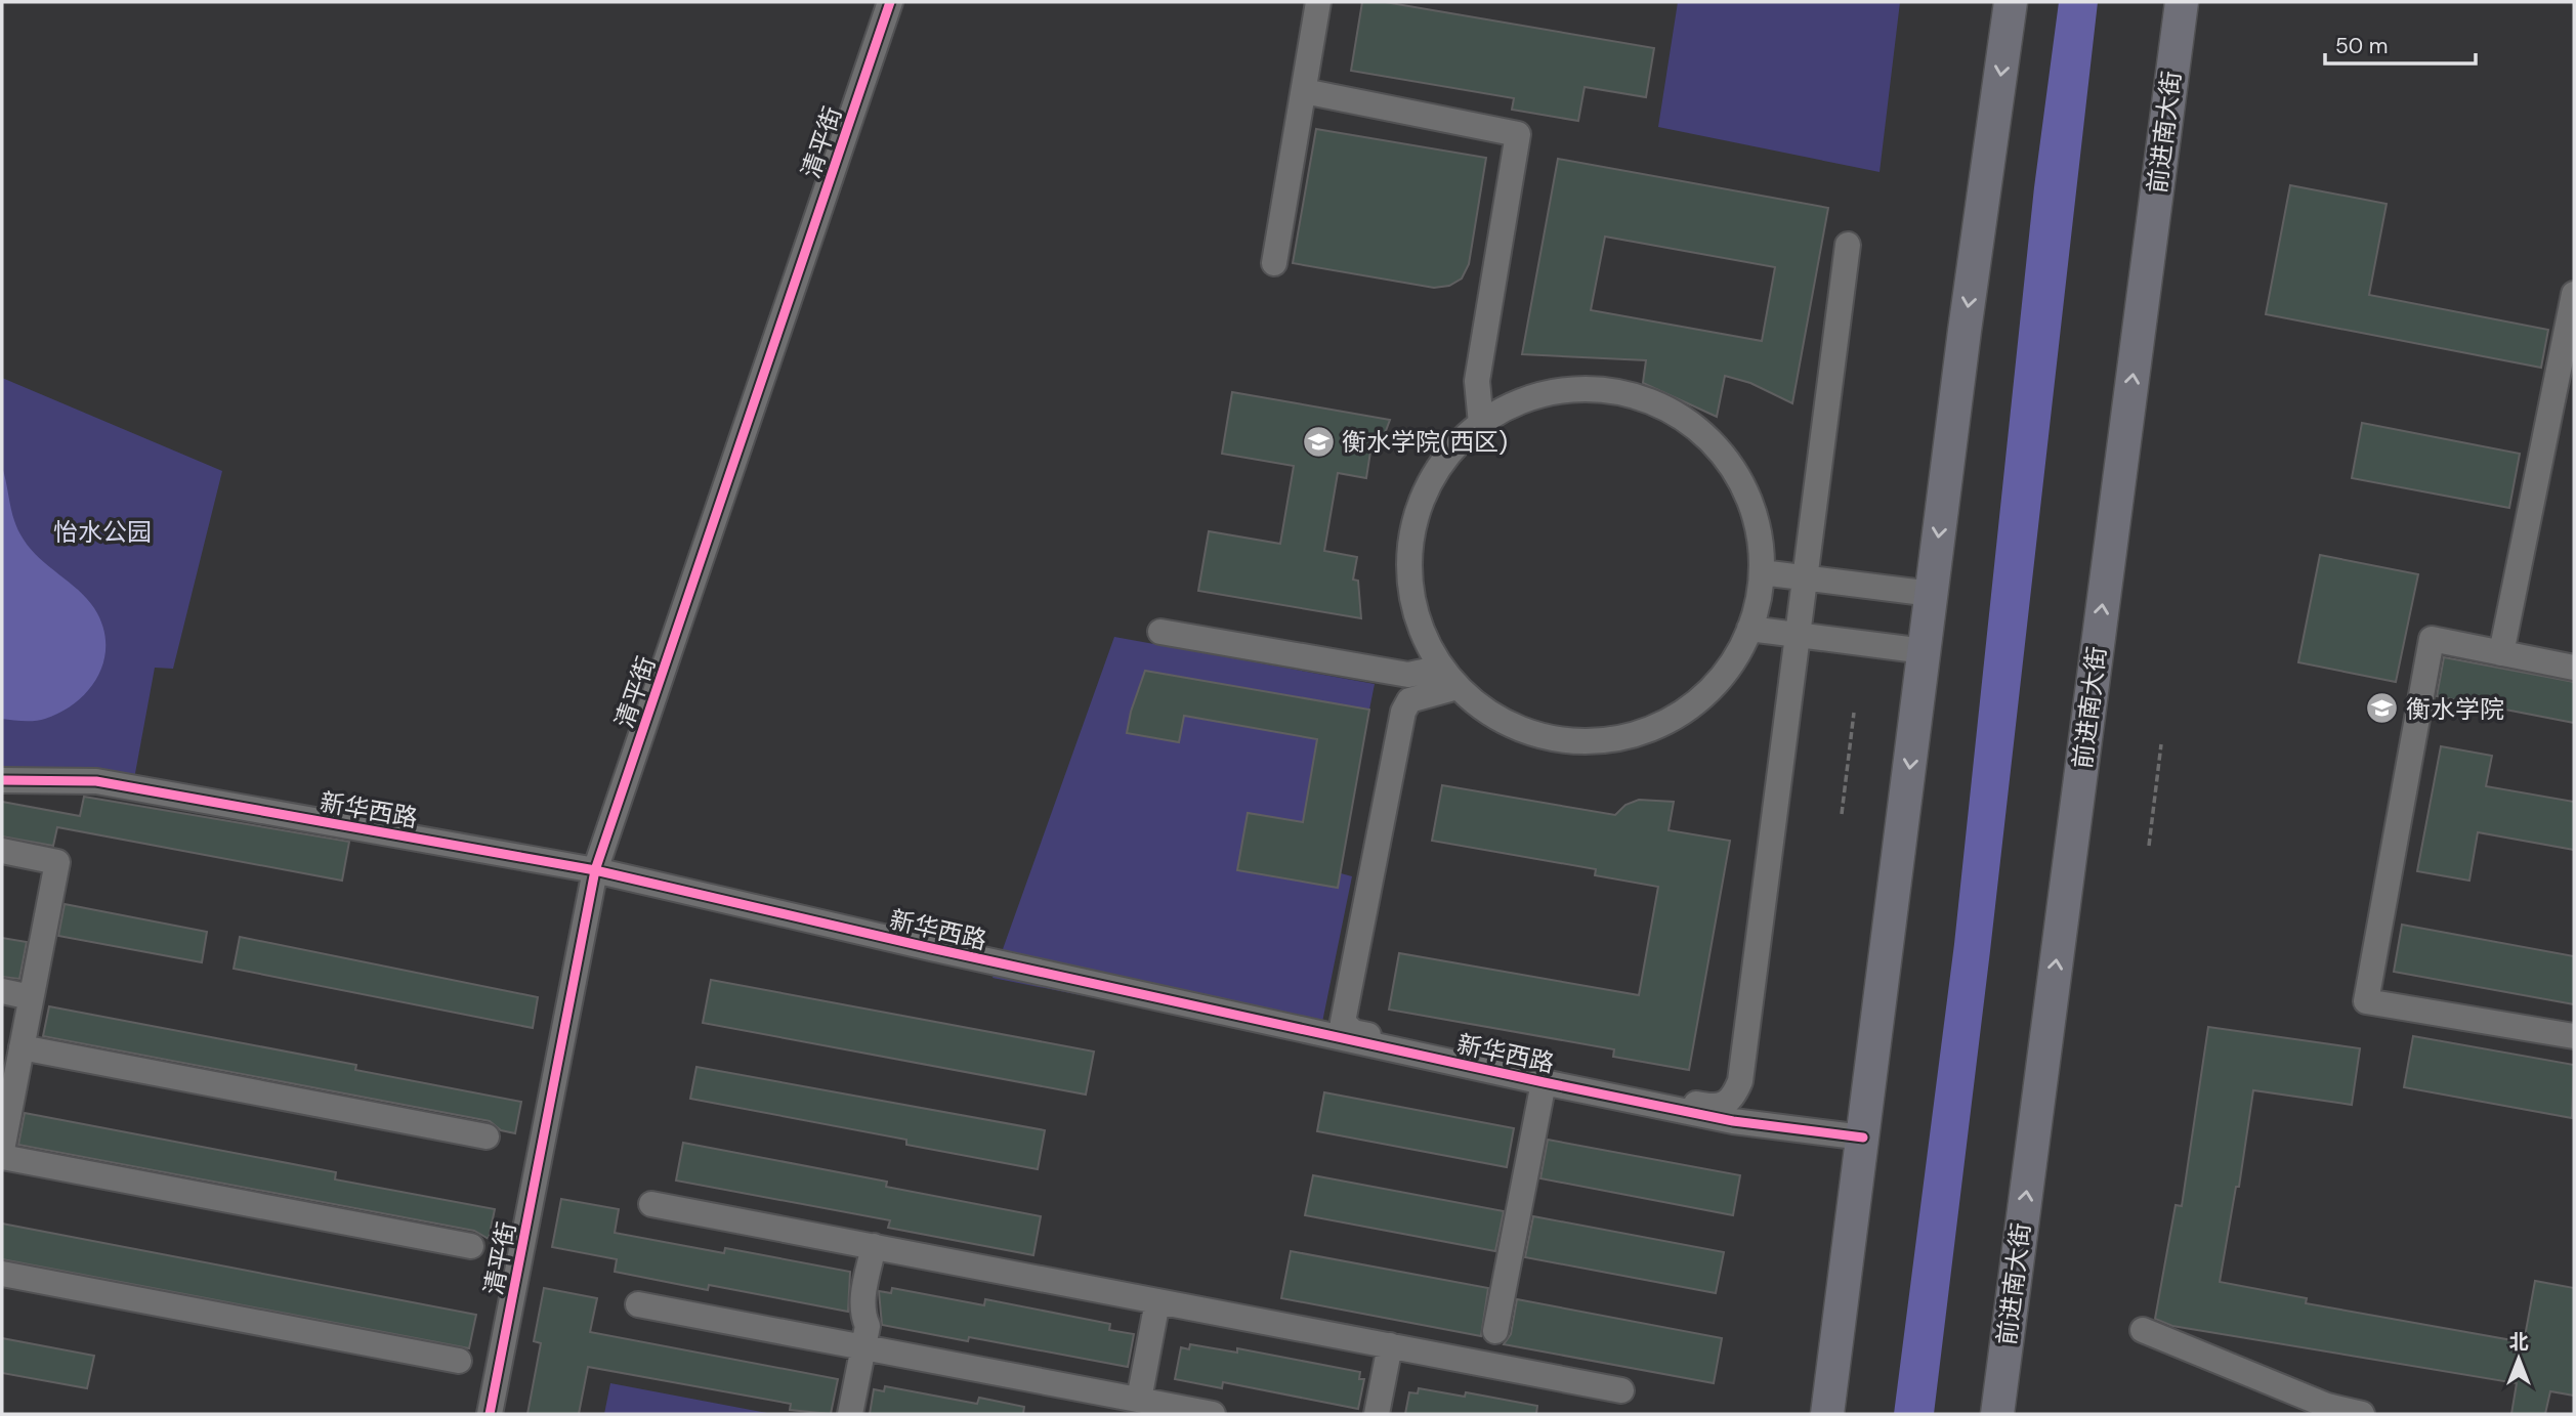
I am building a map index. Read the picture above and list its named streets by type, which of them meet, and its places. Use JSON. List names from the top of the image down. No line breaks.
{"streets":{"main road":["前进南大街"],"street":["清平街","新华西路"]},"crossings":[["清平街","新华西路"]],"parks":["怡水公园"],"places":{"school or university":["衡水学院(西区)","衡水学院"]},"scale_bar":"50 m","north":"top"}
